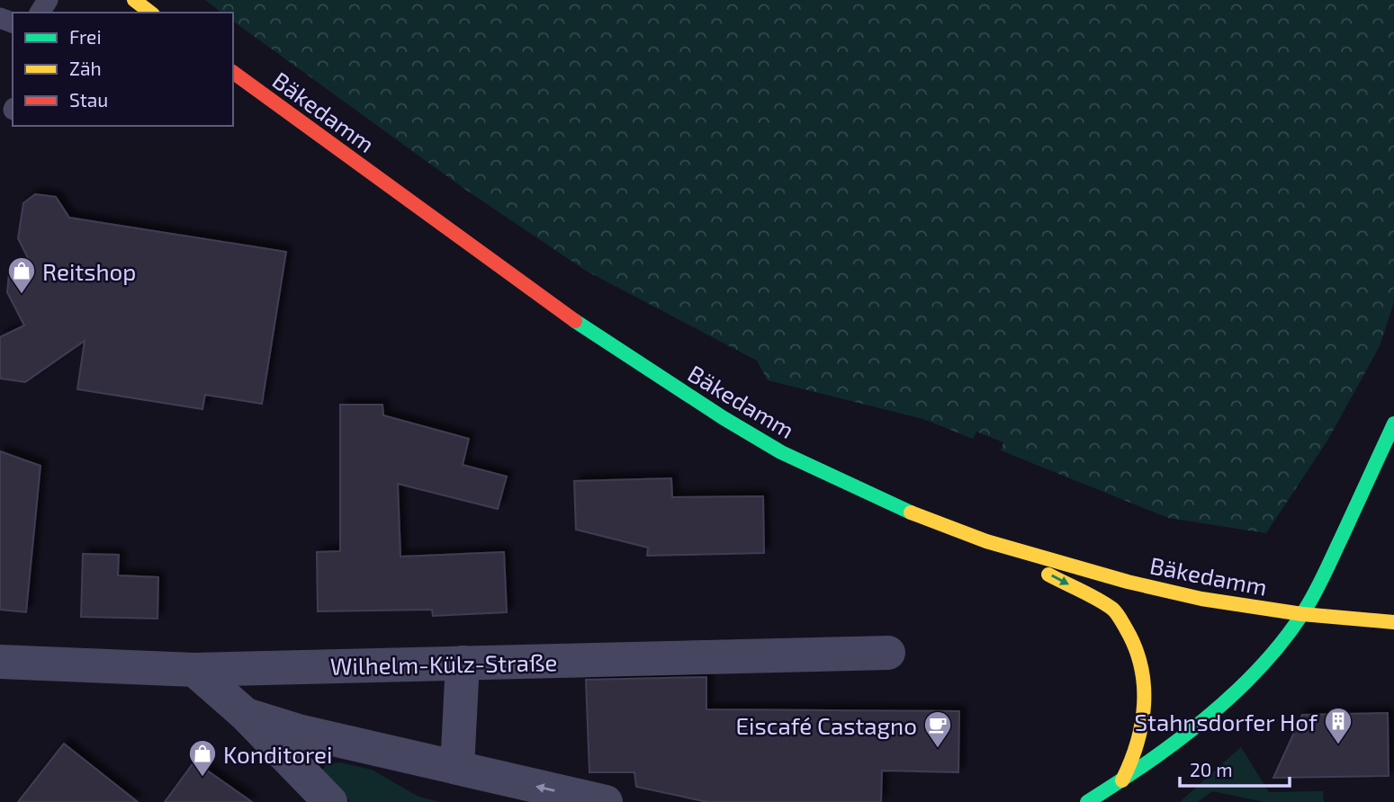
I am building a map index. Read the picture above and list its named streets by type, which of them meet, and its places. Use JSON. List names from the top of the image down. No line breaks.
{"streets":{"street":["Bäkedamm","Wilhelm-Külz-Straße"]},"places":{"shop":["Reitshop","Konditorei"],"building":["Stahnsdorfer Hof"],"cafe":["Eiscafé Castagno"]},"legend":["Frei","Zäh","Stau"],"scale_bar":"20 m"}
